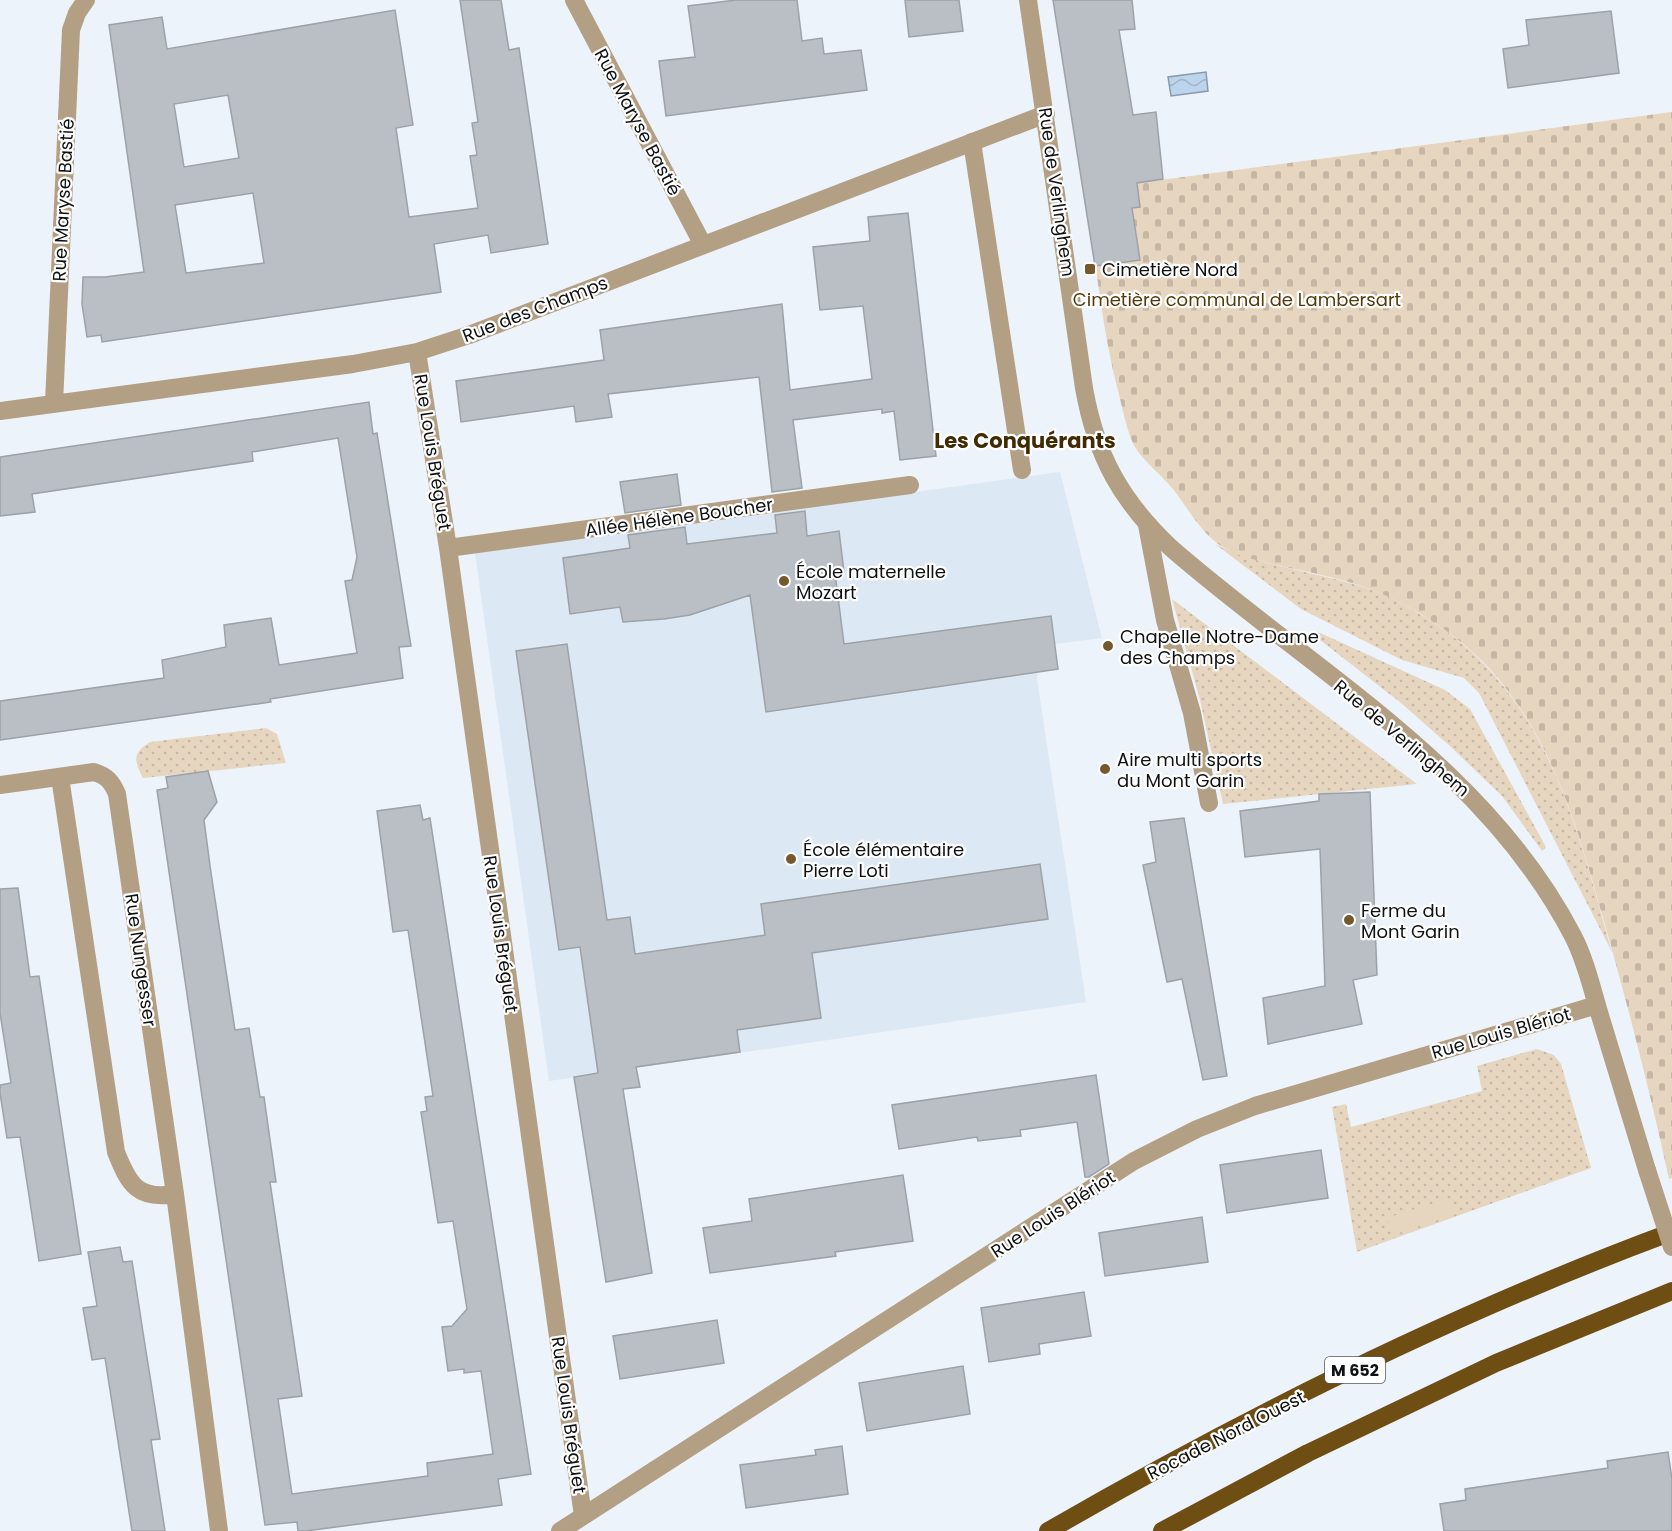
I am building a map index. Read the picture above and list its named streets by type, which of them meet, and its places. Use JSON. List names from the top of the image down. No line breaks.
{"streets":{"highway":["M 652","Rocade Nord Ouest"],"street":["Rue Maryse Bastié","Rue de Verlinghem","Rue des Champs","Rue Louis Bréguet","Allée Hélène Boucher","Rue Nungesser","Rue Louis Blériot"]},"crossings":[["Rue Maryse Bastié","Rue des Champs"],["Rue de Verlinghem","Rue des Champs"],["Rue de Verlinghem","Rue Louis Blériot"],["Rue des Champs","Rue Louis Bréguet"],["Rue Louis Bréguet","Allée Hélène Boucher"],["Rue Louis Bréguet","Rue Louis Blériot"]],"districts":["Les Conquérants"],"parks":["Cimetière communal de Lambersart"],"places":{"transit":["Cimetière Nord"],"other":["École maternelle Mozart","Chapelle Notre-Dame des Champs","Aire multi sports du Mont Garin","École élémentaire Pierre Loti","Ferme du Mont Garin"]}}
